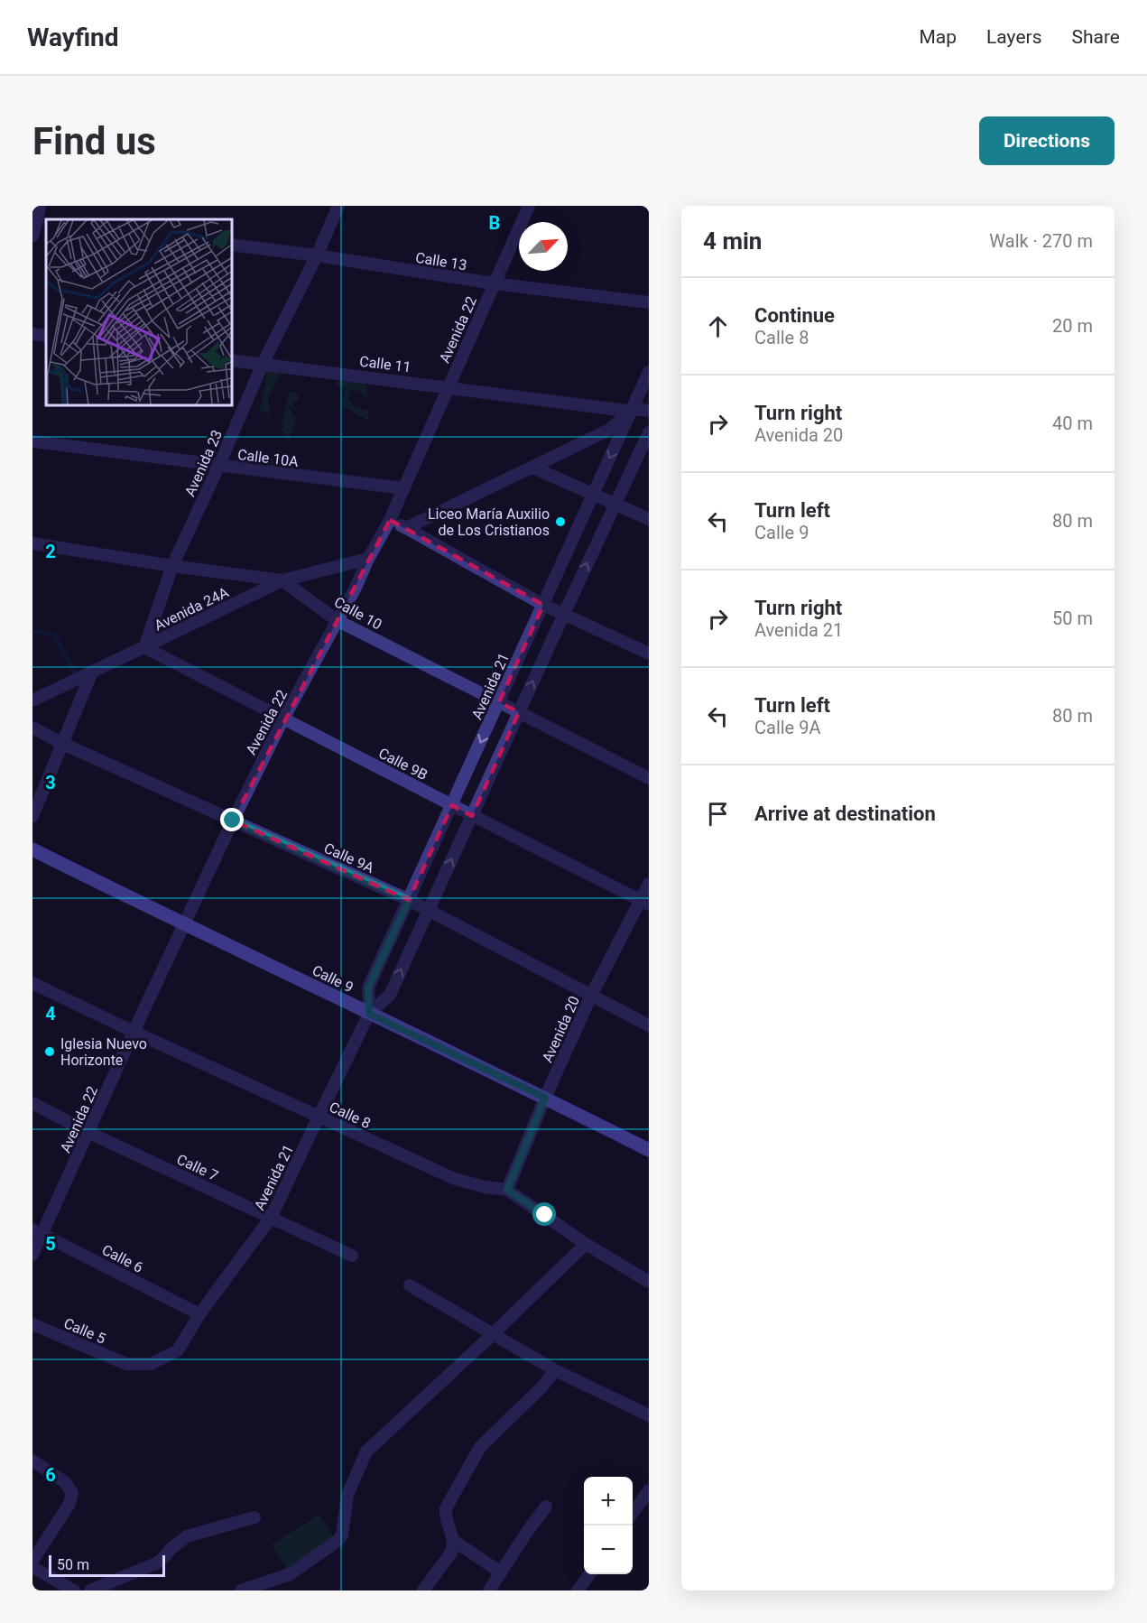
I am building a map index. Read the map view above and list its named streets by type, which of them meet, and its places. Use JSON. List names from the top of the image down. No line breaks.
{"streets":{"street":["Calle 13","Avenida 22","Calle 11","Calle 10A","Avenida 23","Avenida 24A","Calle 10","Avenida 21","Calle 9B","Calle 9A","Calle 9","Avenida 20","Calle 8","Calle 7","Calle 6","Calle 5"]},"crossings":[["Calle 13","Avenida 22"],["Calle 13","Avenida 23"],["Avenida 22","Calle 11"],["Avenida 22","Calle 10A"],["Avenida 22","Avenida 24A"],["Avenida 22","Calle 10"],["Avenida 22","Calle 9B"],["Avenida 22","Calle 9A"],["Avenida 22","Calle 9"],["Avenida 22","Calle 8"],["Avenida 22","Calle 7"],["Avenida 22","Calle 6"],["Calle 11","Avenida 23"],["Calle 11","Avenida 21"],["Calle 10A","Avenida 23"],["Avenida 23","Avenida 24A"],["Avenida 23","Calle 10"],["Avenida 23","Calle 9B"],["Avenida 24A","Calle 10"],["Avenida 24A","Calle 9B"],["Calle 10","Avenida 21"],["Avenida 21","Calle 9B"],["Avenida 21","Calle 9A"],["Avenida 21","Calle 9"],["Avenida 21","Calle 8"],["Avenida 21","Calle 7"],["Avenida 21","Calle 6"],["Avenida 21","Calle 5"],["Calle 9B","Avenida 20"],["Calle 9A","Avenida 20"],["Calle 9","Avenida 20"],["Avenida 20","Calle 8"]],"places":["Liceo María Auxilio de Los Cristianos","Iglesia Nuevo Horizonte"],"scale_bar":"50 m","north":"top right","page":{"header":"Wayfind","nav":["Map","Layers","Share"],"buttons":"Directions","title":"Find us","heading":["4 min","Walk · 270 m"],"list":[["Continue","Calle 8","20 m"],["Turn right","Avenida 20","40 m"],["Turn left","Calle 9","80 m"],["Turn right","Avenida 21","50 m"],["Turn left","Calle 9A","80 m"],"Arrive at destination"],"map_buttons":["+","−"],"scale":"50 m"},"grid":{"columns":["B"],"rows":["2","3","4","5","6"]}}
